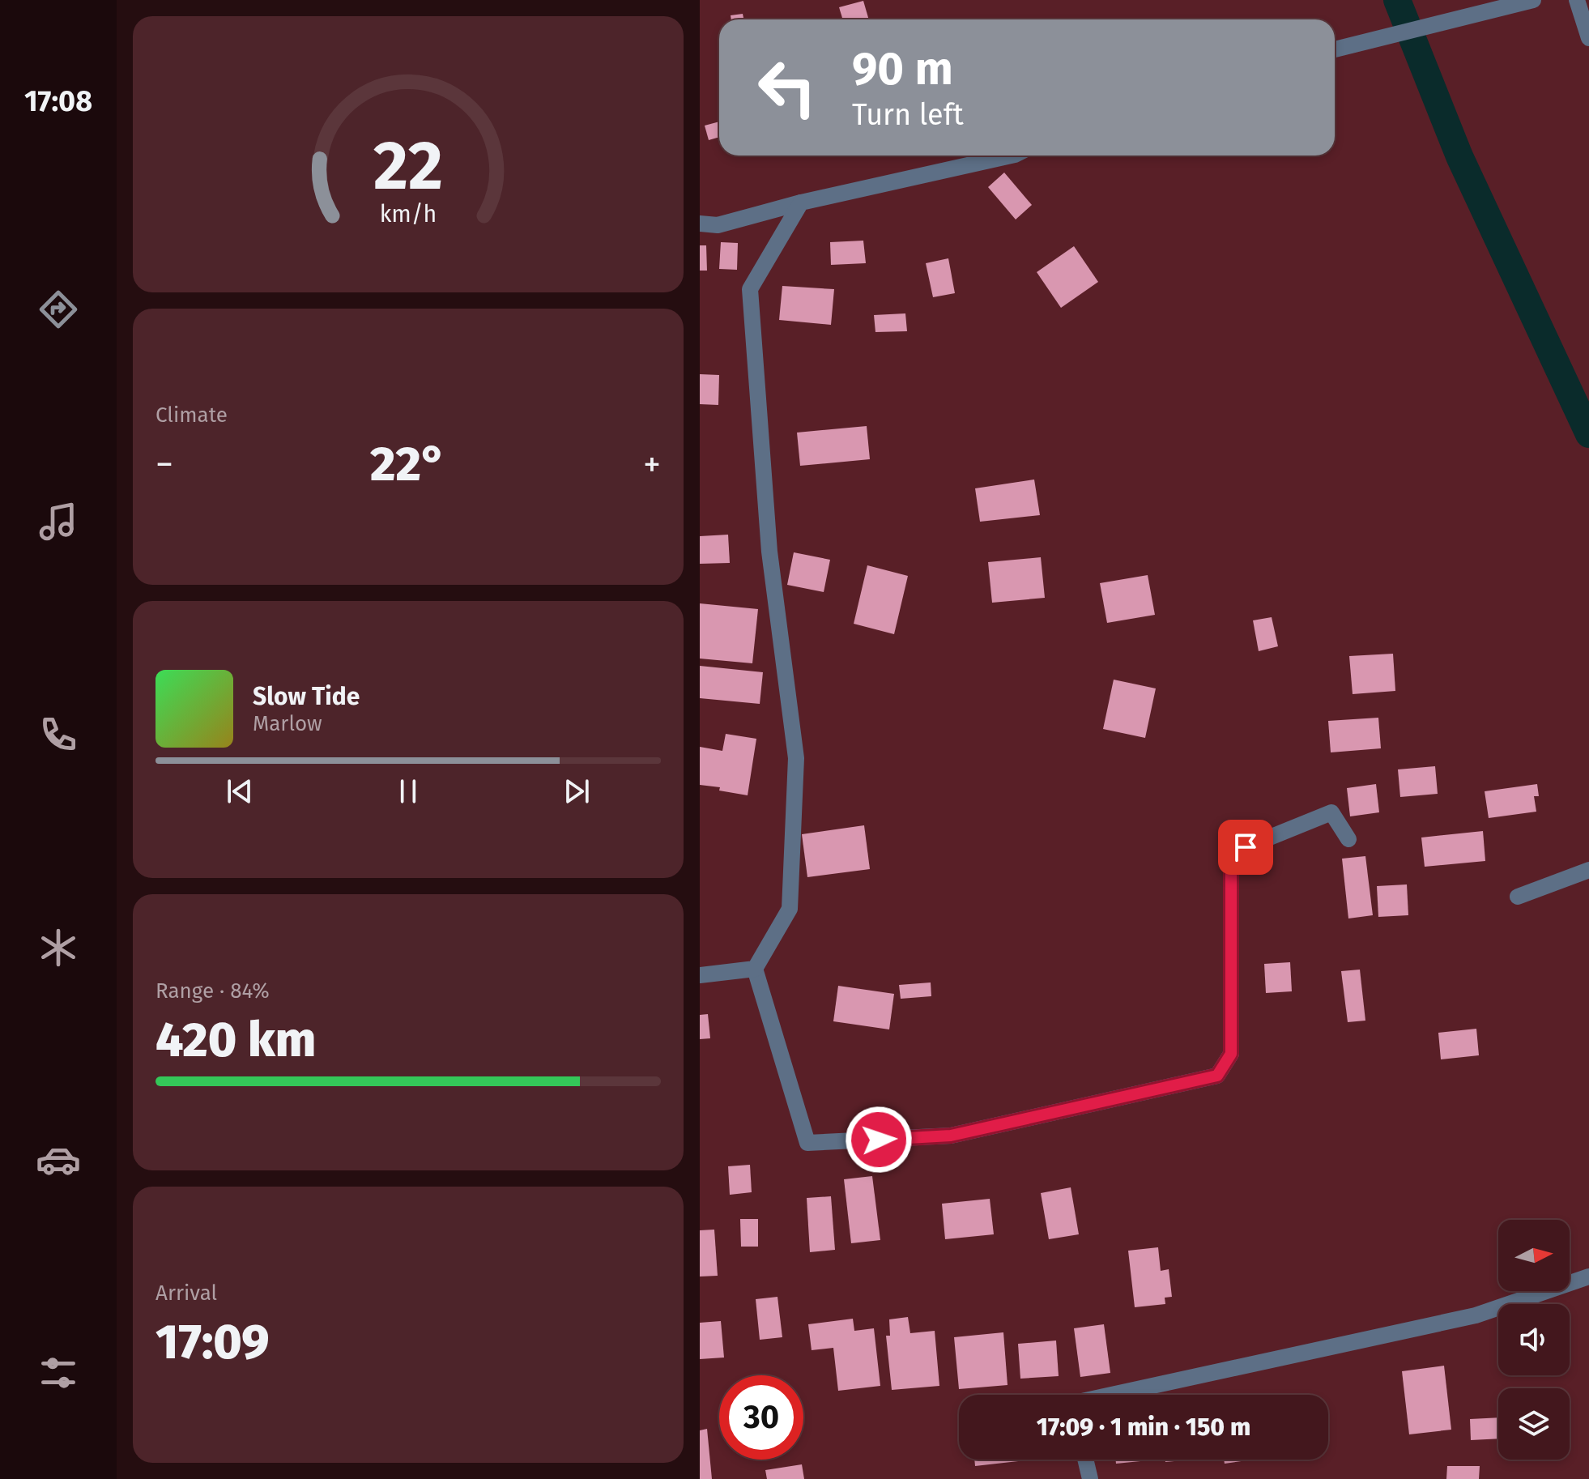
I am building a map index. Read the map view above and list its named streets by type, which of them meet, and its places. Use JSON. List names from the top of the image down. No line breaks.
{"north":"right","page":{"tabs":"17:08","turn":["90 m","Turn left"],"tile":["Climate",["Range · 84%","420 km"],["Arrival","17:09"]],"heat":["−","22°","+"],"song":["Slow Tide","Marlow"],"limit":"30","trip":"17:09 · 1 min · 150 m","gauge":["22","km/h"]}}
